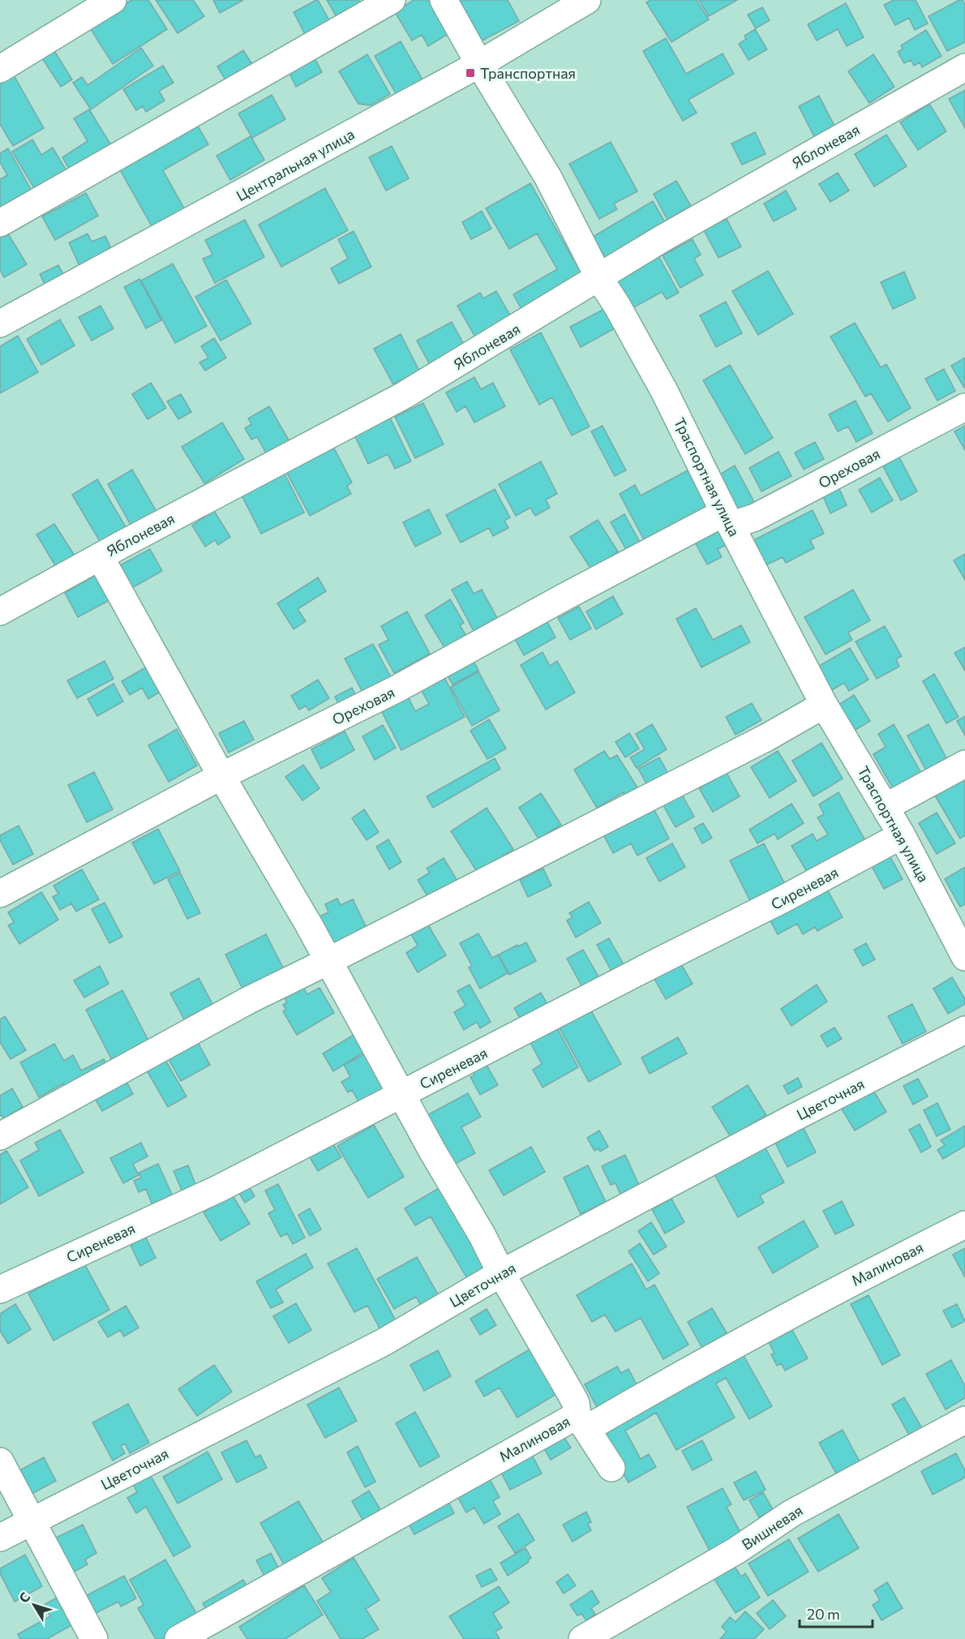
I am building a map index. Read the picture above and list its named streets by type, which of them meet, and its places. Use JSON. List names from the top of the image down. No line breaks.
{"streets":{"street":["Яблоневая","Центральная улица","Ореховая","Траспортная улица","Сиреневая","Цветочная","Малиновая","Вишневая"]},"crossings":[["Яблоневая","Траспортная улица"],["Центральная улица","Траспортная улица"],["Ореховая","Траспортная улица"],["Траспортная улица","Сиреневая"]],"places":{"transit":["Транспортная"]},"scale_bar":"20 m","north":"top left"}
